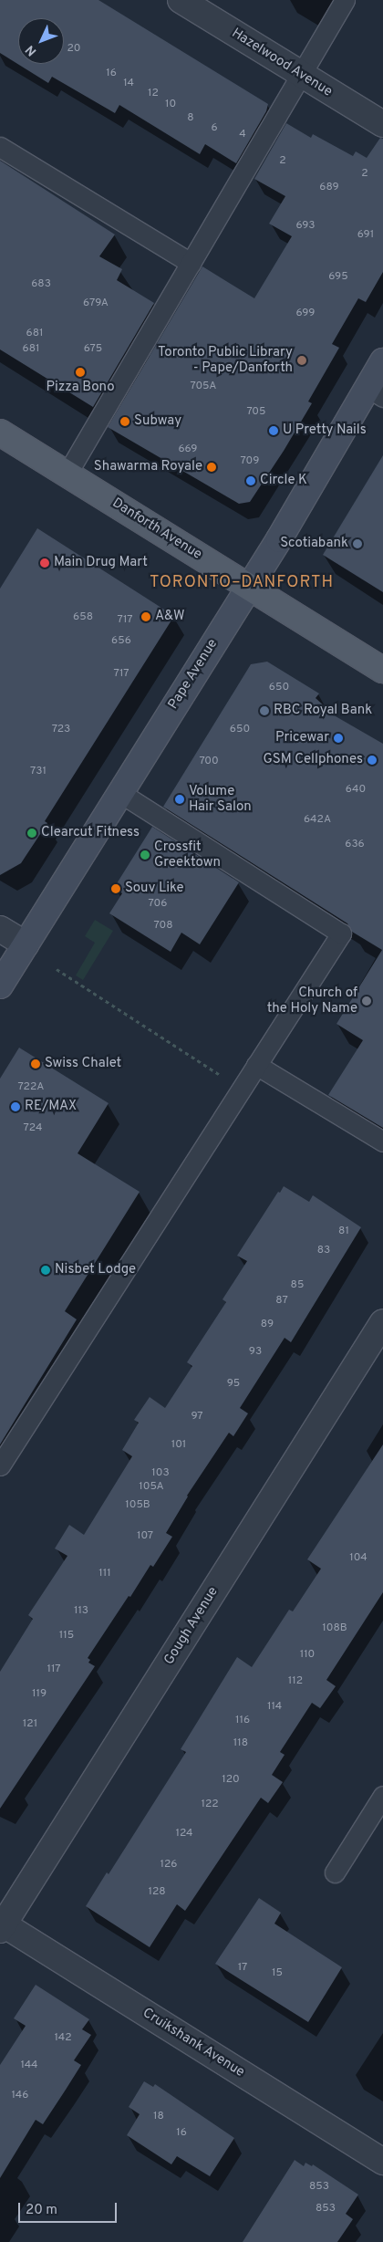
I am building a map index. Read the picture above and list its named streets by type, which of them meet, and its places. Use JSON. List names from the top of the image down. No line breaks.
{"streets":{"main road":["Danforth Avenue","Pape Avenue"],"street":["Hazelwood Avenue","Gough Avenue","Cruikshank Avenue"]},"crossings":[["Danforth Avenue","Pape Avenue"],["Gough Avenue","Cruikshank Avenue"]],"districts":["TORONTO–DANFORTH"],"places":["Toronto Public Library - Pape/Danforth","Pizza Bono","Subway","U Pretty Nails","Shawarma Royale","Circle K","Scotiabank","Main Drug Mart","A&W","RBC Royal Bank","Pricewar","GSM Cellphones","Volume Hair Salon","Clearcut Fitness","Crossfit Greektown","Souv Like","Church of the Holy Name","Swiss Chalet","RE/MAX","Nisbet Lodge"],"house_numbers":["20","16","14","12","10","8","6","4","2","2","689","693","691","695","683","679A","699","681","681","675","705A","705","669","709","658","717","656","717","650","723","650","700","731","640","642A","636","706","708","722A","724","81","83","85","87","89","93","95","97","101","103","105A","105B","107","104","111","113","108B","115","110","117","112","119","114","116","121","118","120","122","124","126","128","17","15","142","144","146","18","16","853","853"],"scale_bar":"20 m","north":"bottom left"}
